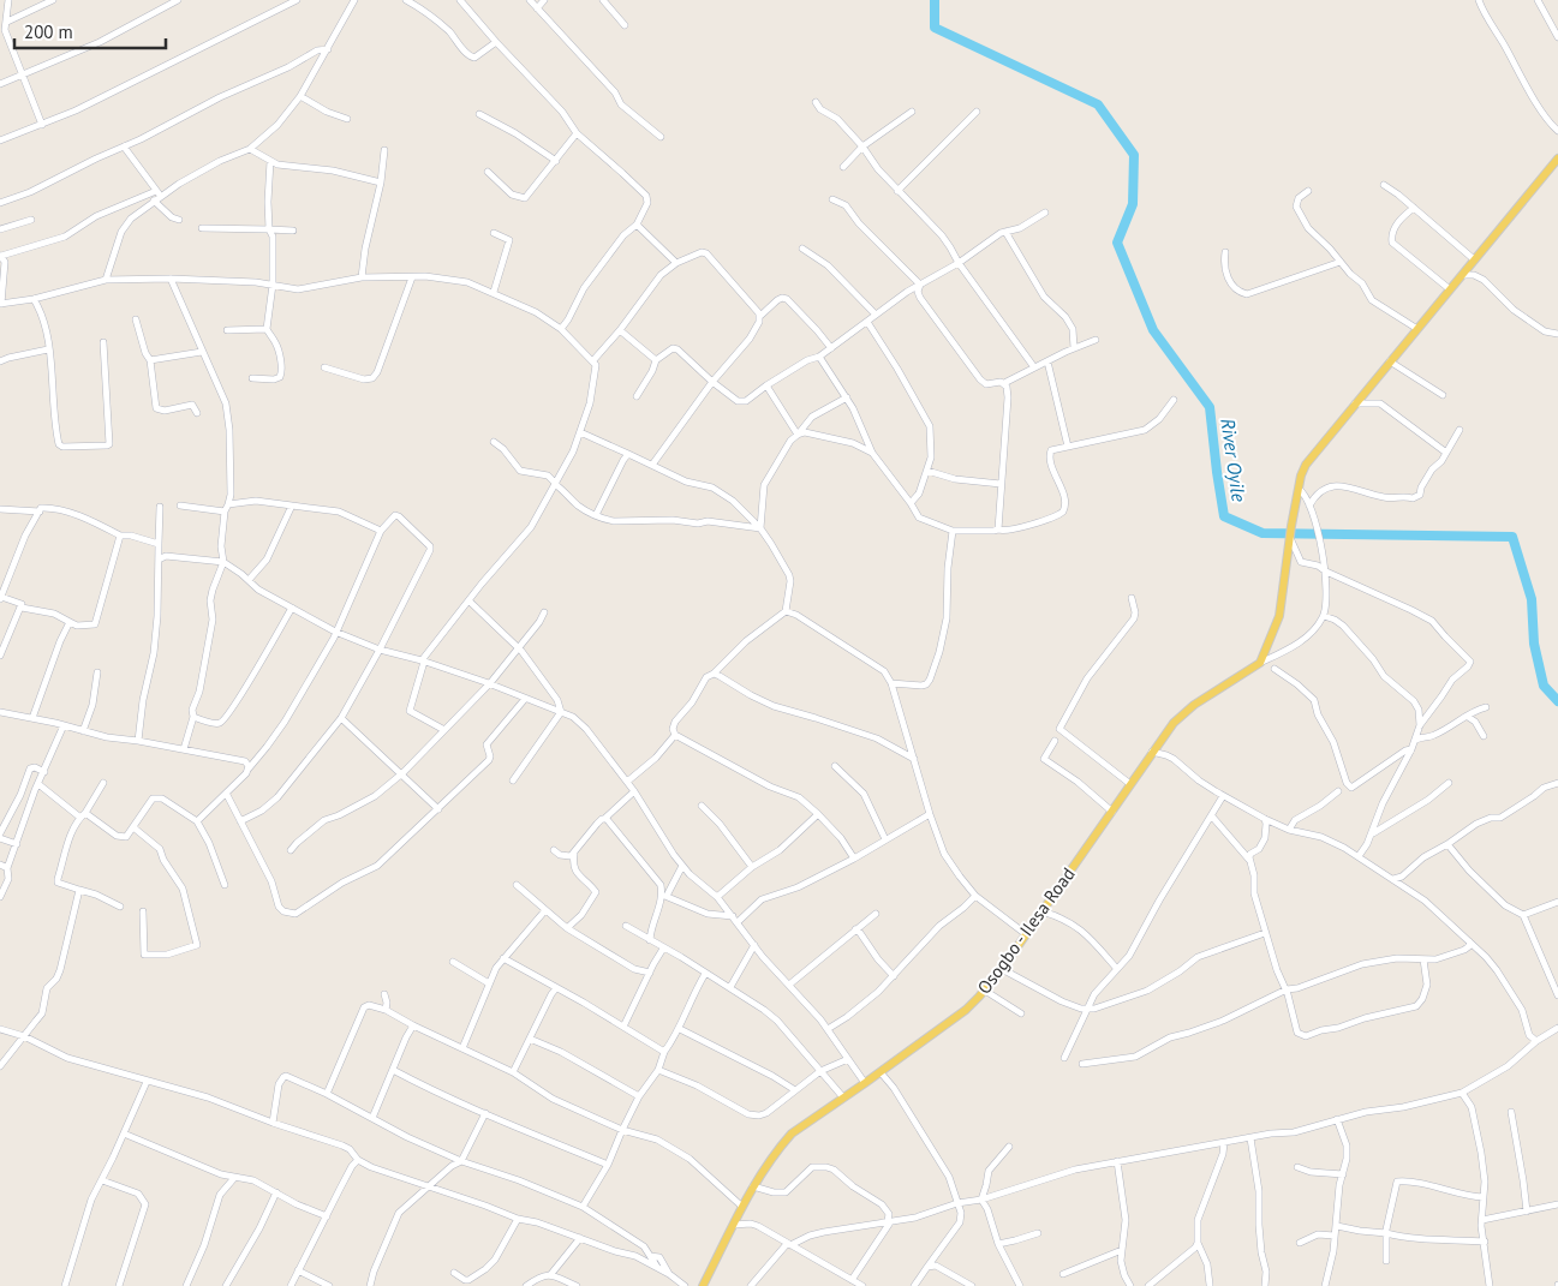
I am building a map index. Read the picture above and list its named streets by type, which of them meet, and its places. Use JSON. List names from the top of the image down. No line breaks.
{"streets":{"main road":["Osogbo - Ilesa Road"]},"water":["River Oyile"],"scale_bar":"200 m"}
